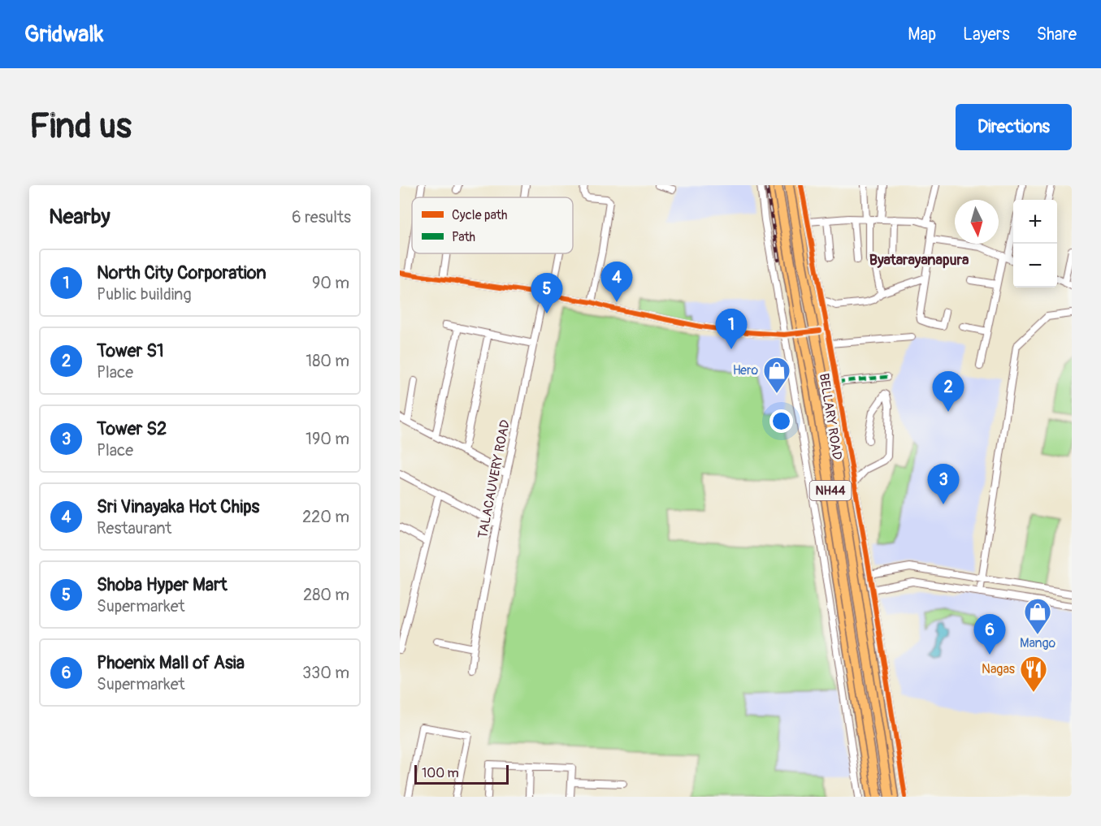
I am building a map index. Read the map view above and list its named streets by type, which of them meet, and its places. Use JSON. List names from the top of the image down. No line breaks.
{"streets":{"highway":["BELLARY ROAD","NH44"],"street":["TALACAUVERY ROAD"]},"districts":["Byatarayanapura"],"places":{"shop":["Hero","Mango"],"restaurant":["Nagas"]},"legend":["Cycle path","Path"],"scale_bar":"100 m","north":"bottom","page":{"header":"Gridwalk","nav":["Map","Layers","Share"],"buttons":"Directions","title":"Find us","heading":["Nearby","6 results"],"map_buttons":["+","−"],"list":[{"mark":"1","name":"North City Corporation","note":"Public building","value":"90 m"},{"mark":"2","name":"Tower S1","note":"Place","value":"180 m"},{"mark":"3","name":"Tower S2","note":"Place","value":"190 m"},{"mark":"4","name":"Sri Vinayaka Hot Chips","note":"Restaurant","value":"220 m"},{"mark":"5","name":"Shoba Hyper Mart","note":"Supermarket","value":"280 m"},{"mark":"6","name":"Phoenix Mall of Asia","note":"Supermarket","value":"330 m"}],"pins":["4","5","1","2","3","6"],"scale":"100 m"}}
